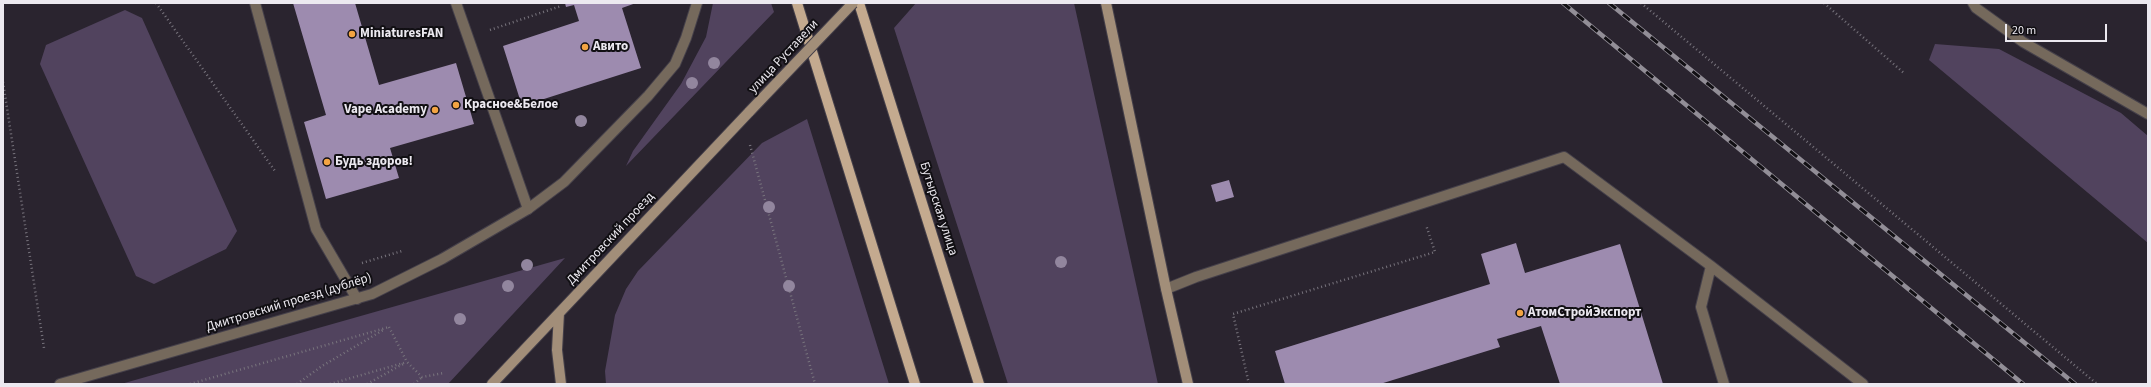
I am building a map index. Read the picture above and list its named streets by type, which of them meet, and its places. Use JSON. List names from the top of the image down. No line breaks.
{"streets":{"main road":["улица Руставели","Бутырская улица","Дмитровский проезд"],"street":["Дмитровский проезд (дублёр)"]},"crossings":[["улица Руставели","Дмитровский проезд"]],"places":["MiniaturesFAN","Авито","Красное&Белое","Vape Academy","Будь здоров!","АтомСтройЭкспорт"],"scale_bar":"20 m"}
